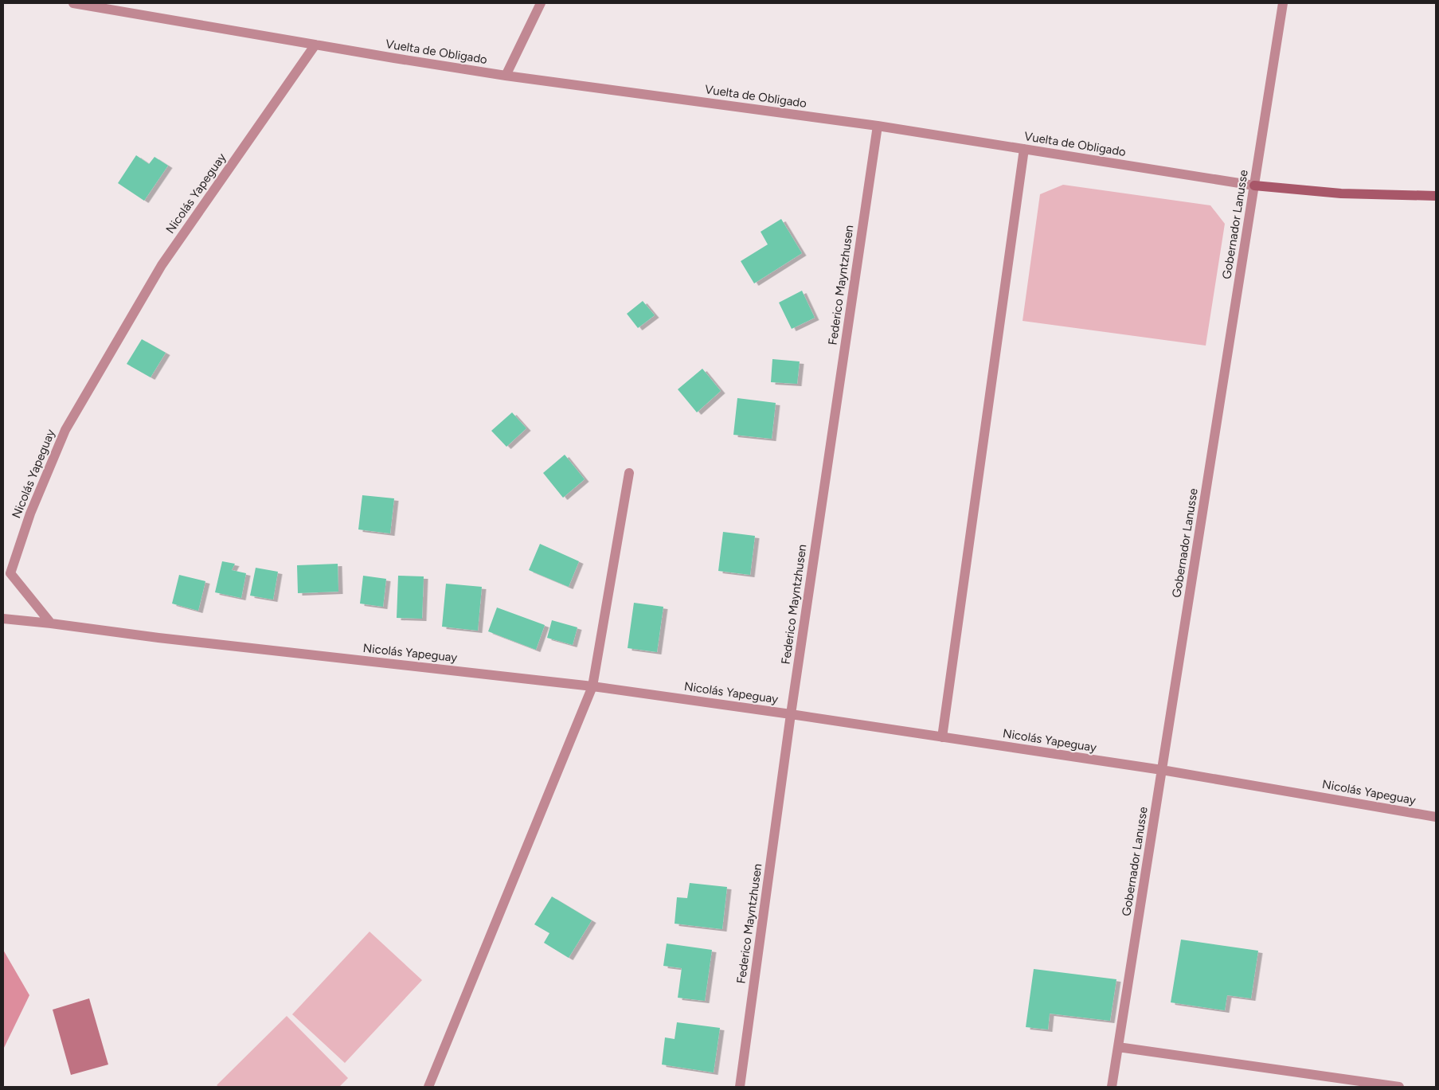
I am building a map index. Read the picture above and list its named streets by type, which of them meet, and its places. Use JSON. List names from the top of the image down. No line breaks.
{"streets":{"main road":["Vuelta de Obligado"],"street":["Nicolás Yapeguay","Gobernador Lanusse","Federico Mayntzhusen"]},"crossings":[["Vuelta de Obligado","Nicolás Yapeguay"],["Vuelta de Obligado","Gobernador Lanusse"],["Vuelta de Obligado","Federico Mayntzhusen"],["Nicolás Yapeguay","Gobernador Lanusse"],["Nicolás Yapeguay","Federico Mayntzhusen"]]}
